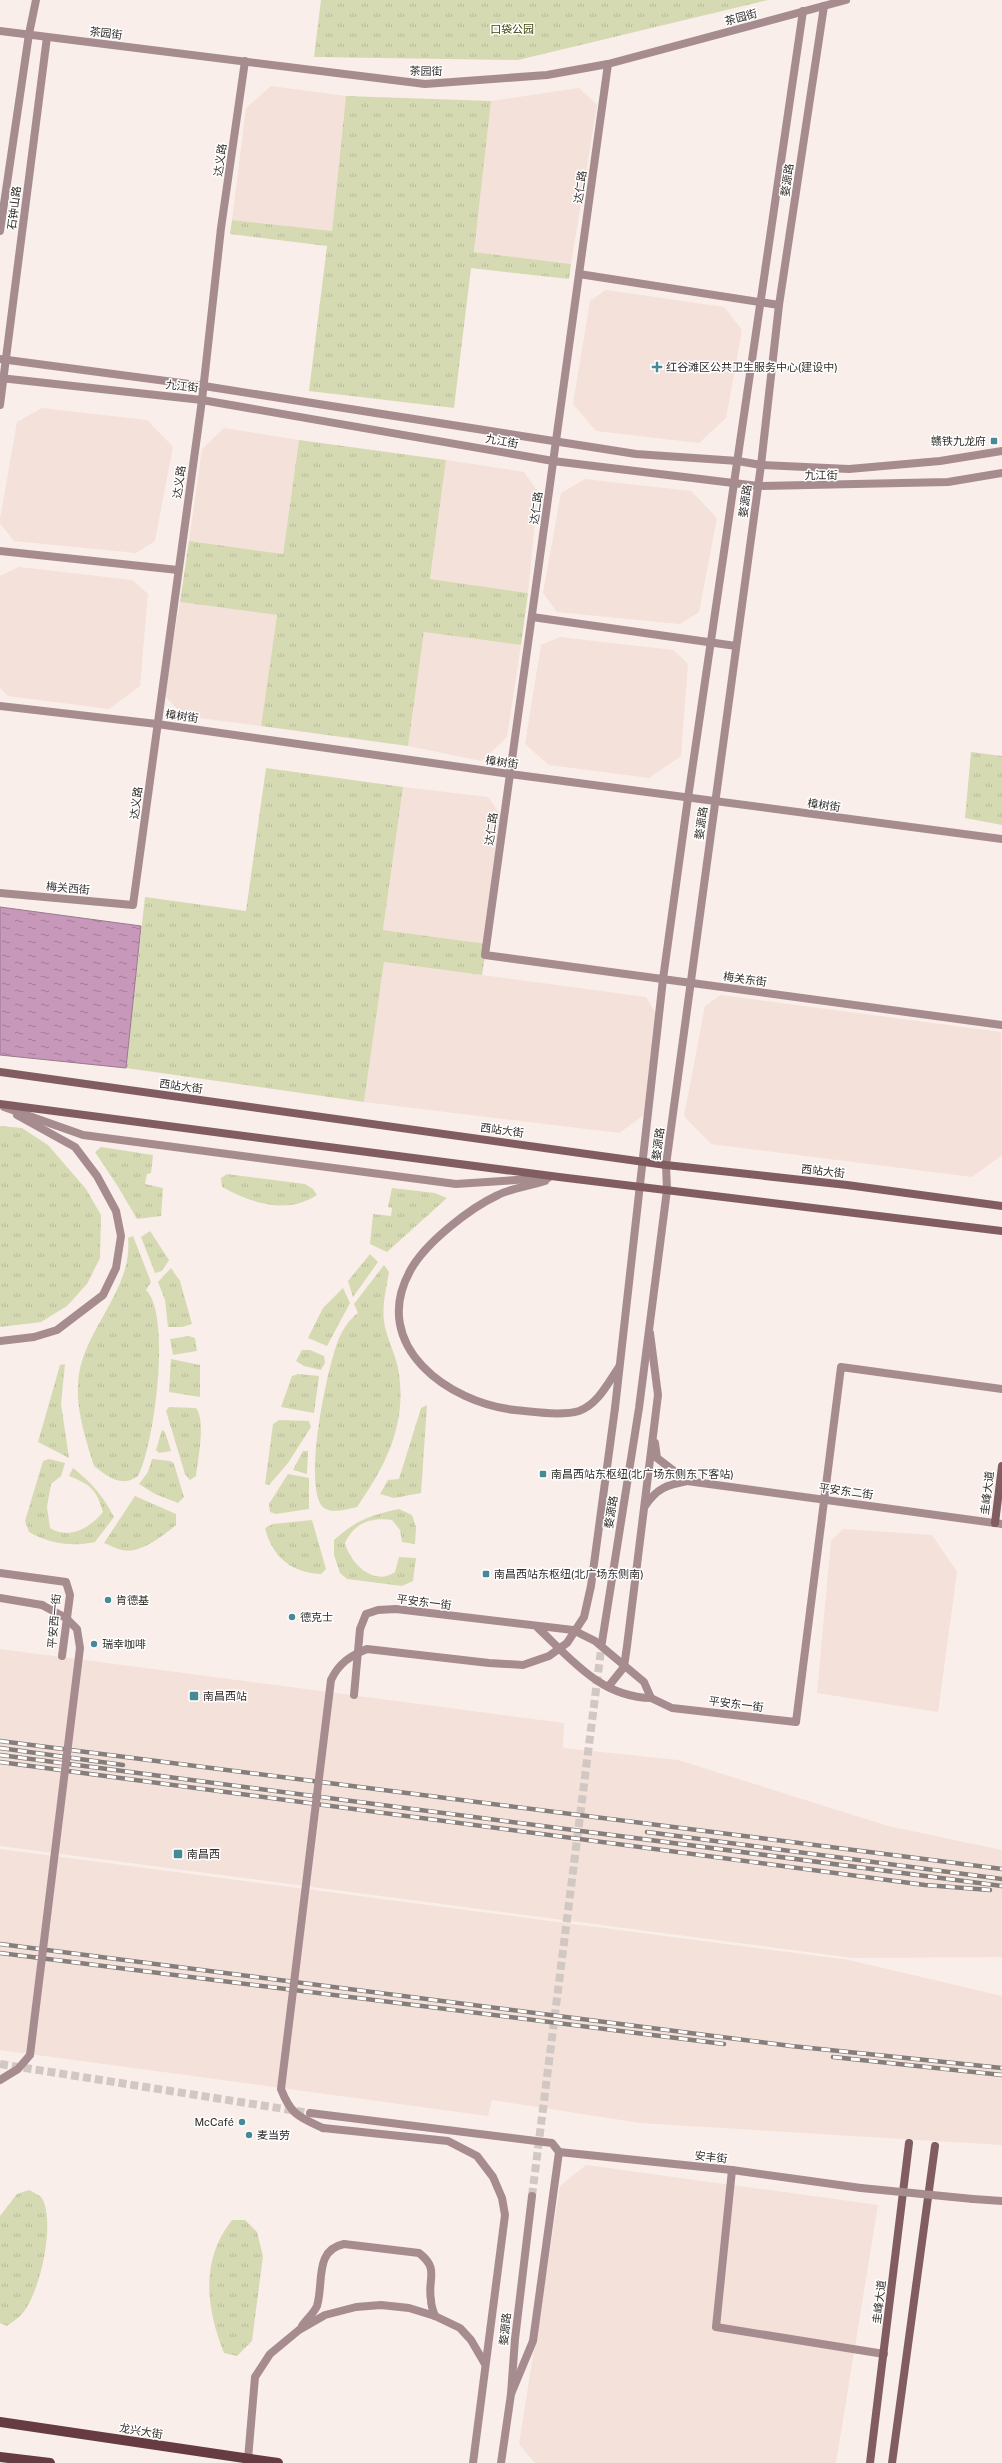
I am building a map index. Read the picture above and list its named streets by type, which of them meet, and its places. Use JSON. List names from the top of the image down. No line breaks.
{"streets":{"main road":["西站大街","圭峰大道","龙兴大街"],"street":["茶园街","达义路","婺源路","达仁路","石钟山路","九江街","樟树街","梅关西街","梅关东街","平安东二街","平安东一街","平安西一街","安丰街"]},"crossings":[["茶园街","达义路"],["茶园街","婺源路"],["茶园街","达仁路"],["茶园街","石钟山路"],["达义路","九江街"],["达义路","樟树街"],["达义路","梅关西街"],["婺源路","九江街"],["婺源路","樟树街"],["婺源路","梅关东街"],["婺源路","西站大街"],["达仁路","九江街"],["达仁路","樟树街"],["达仁路","梅关东街"],["石钟山路","九江街"],["平安东二街","圭峰大道"],["平安东二街","平安东一街"]],"parks":["口袋公园"],"places":{"health":["红谷滩区公共卫生服务中心(建设中)"],"transit":["赣铁九龙府","南昌西站东枢纽(北广场东侧东下客站)","南昌西站东枢纽(北广场东侧南)","南昌西站","南昌西"],"other":["肯德基","德克士","瑞幸咖啡","McCafé","麦当劳"]}}
